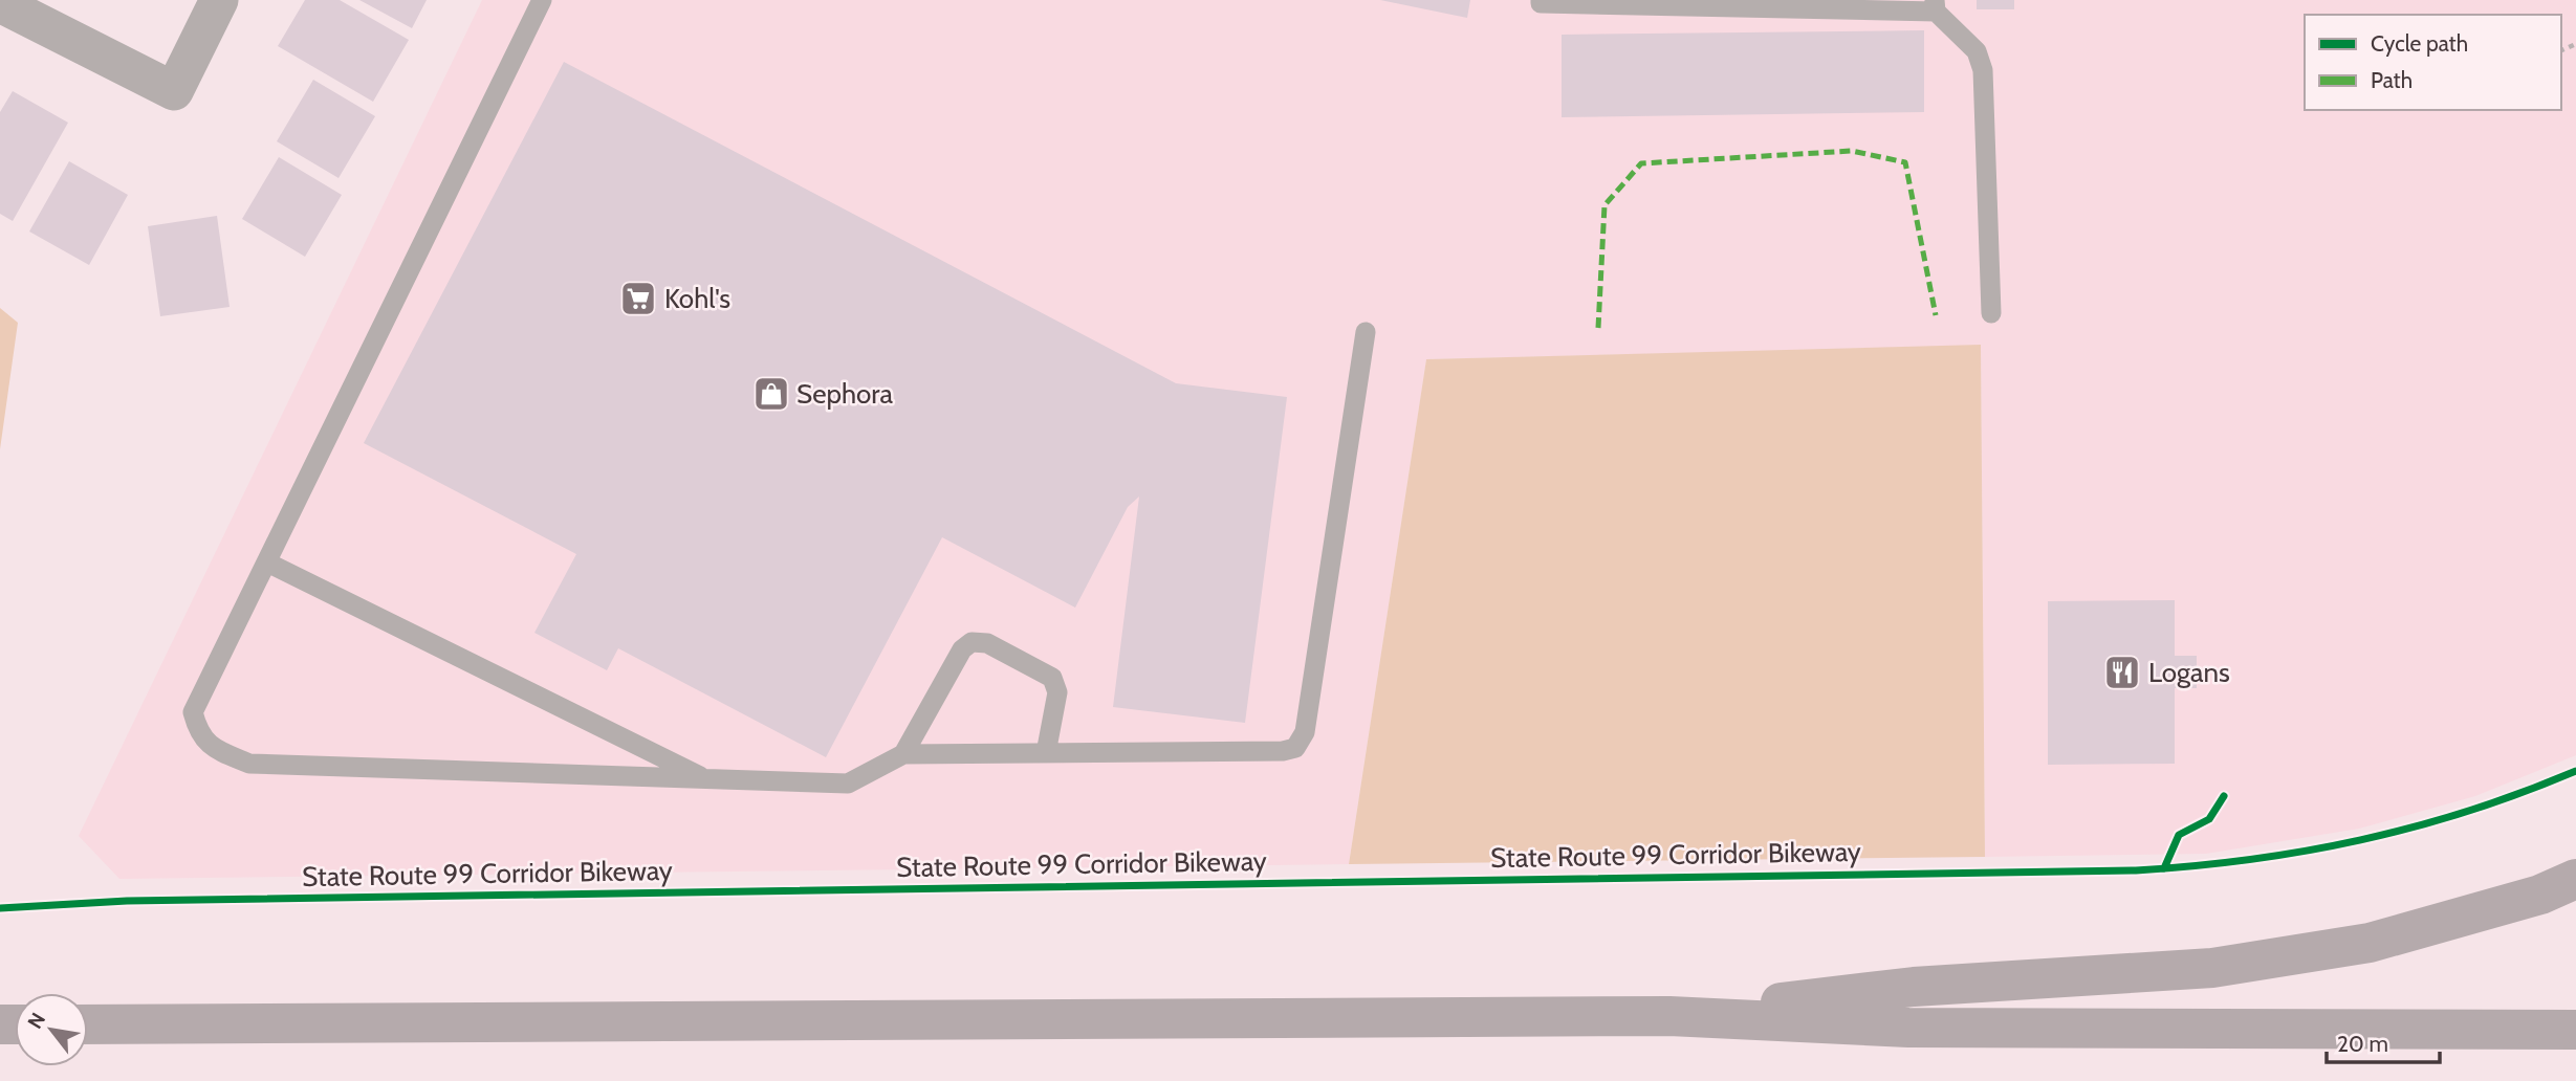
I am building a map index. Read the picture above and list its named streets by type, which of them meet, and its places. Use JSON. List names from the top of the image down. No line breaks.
{"streets":{"cycle path":["State Route 99 Corridor Bikeway"]},"places":{"supermarket":["Kohl's"],"shop":["Sephora"],"restaurant":["Logans"]},"legend":["Cycle path","Path"],"scale_bar":"20 m","north":"top left"}
